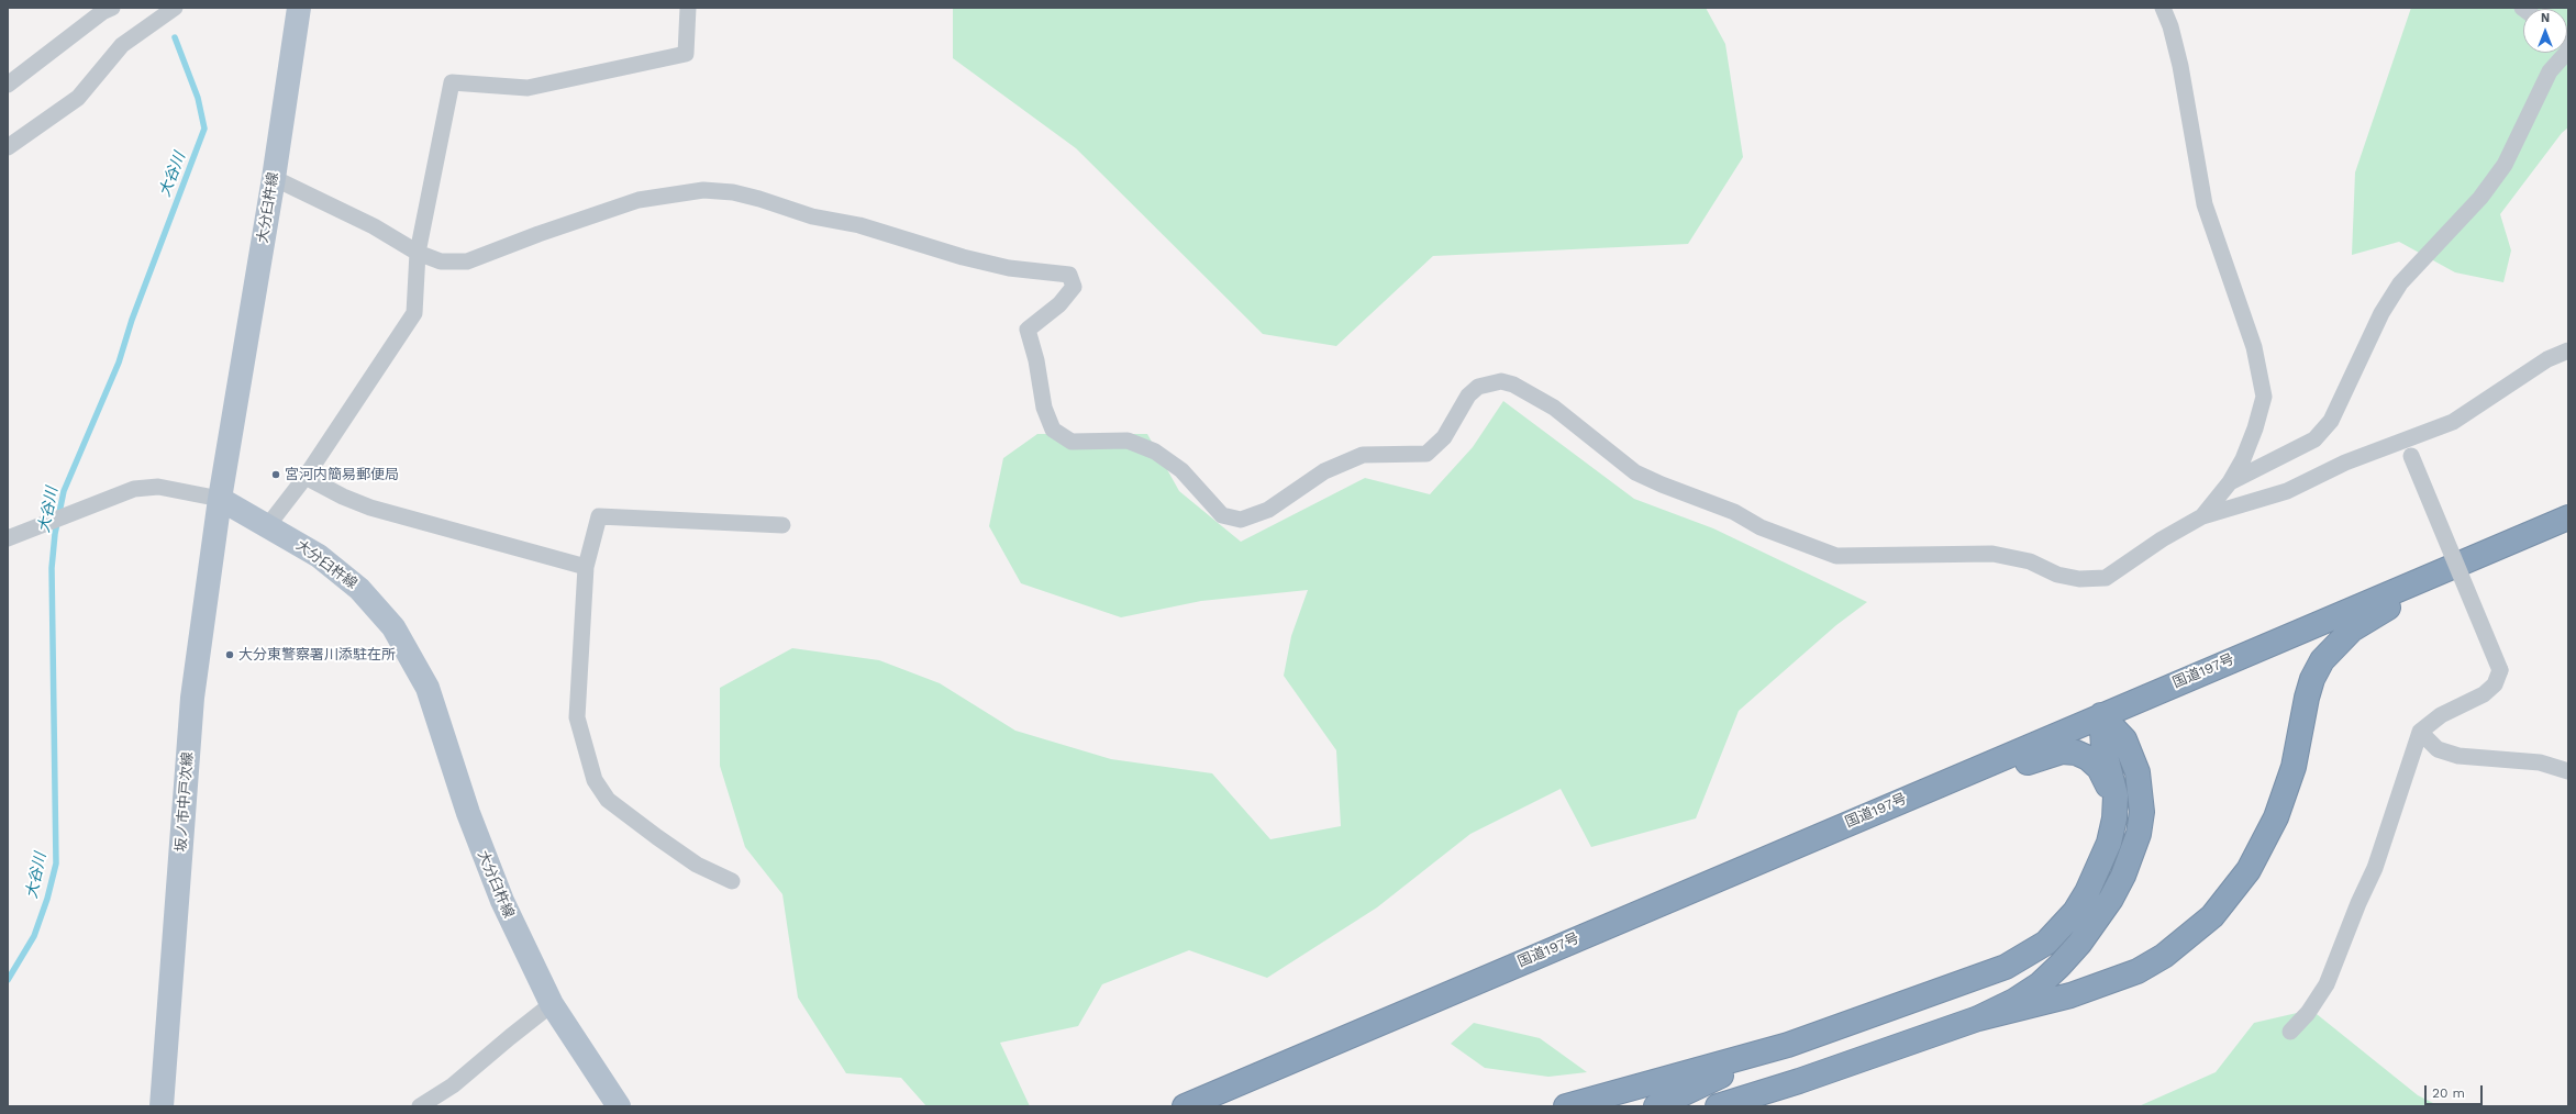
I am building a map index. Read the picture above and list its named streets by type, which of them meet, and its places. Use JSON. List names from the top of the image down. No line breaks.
{"streets":{"highway":["国道197号"],"main road":["大分臼杵線","坂ノ市中戸次線"]},"crossings":[["大分臼杵線","坂ノ市中戸次線"]],"water":["大谷川"],"places":["宮河内簡易郵便局","大分東警察署川添駐在所"],"scale_bar":"20 m","north":"top"}
